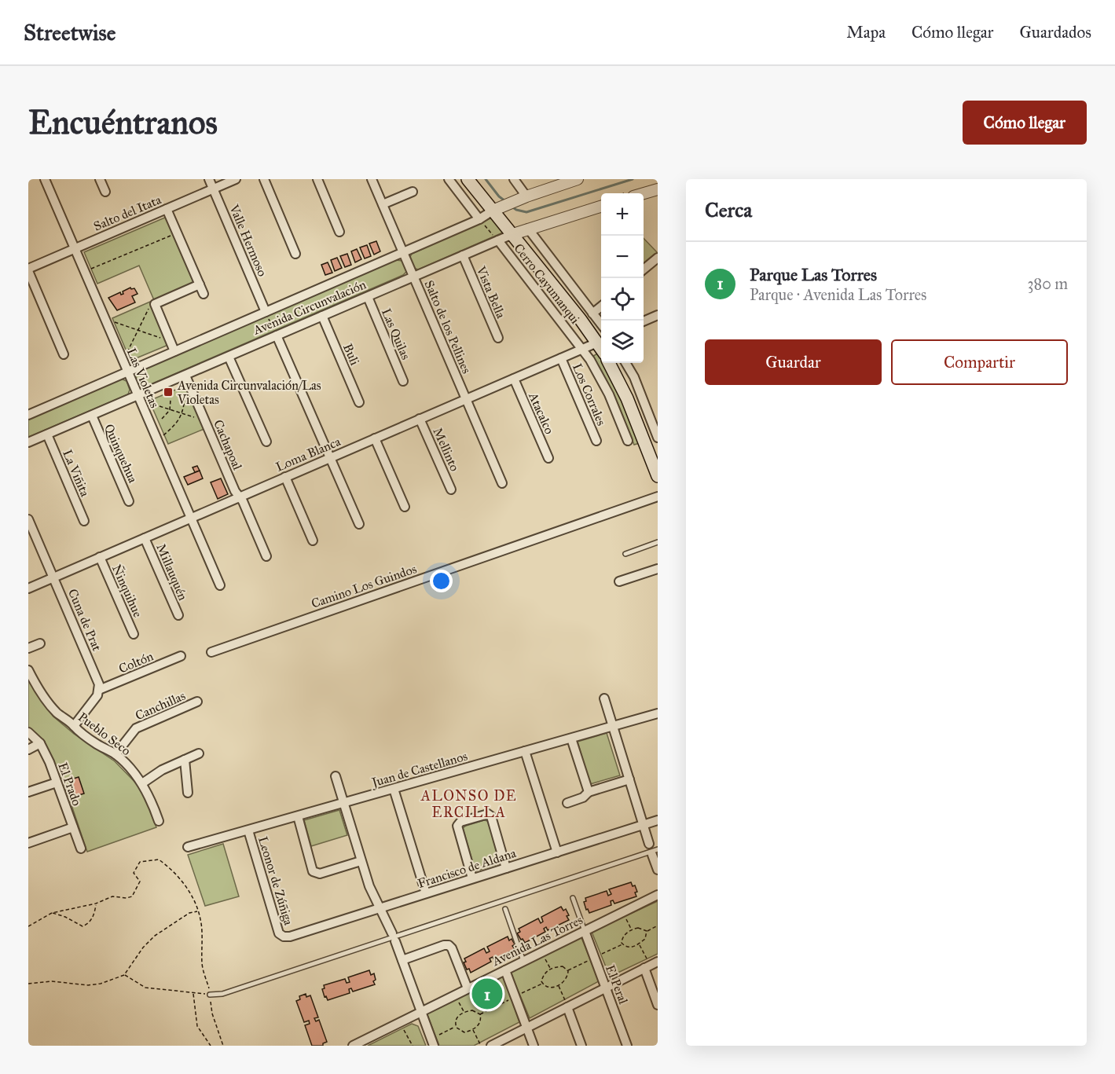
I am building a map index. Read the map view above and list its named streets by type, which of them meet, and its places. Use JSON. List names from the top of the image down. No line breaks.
{"streets":{"street":["Salto del Itata","Valle Hermoso","Cerro Cayumanqui","Vista Bella","Avenida Circunvalación","Salto de los Pellines","Las Quilas","Buli","Las Violetas","Los Corrales","Atacalco","Cachapoal","Mellinto","Quinquehua","Loma Blanca","La Viñita","Millauquén","Camino Los Guindos","Ñinquihue","Cuna de Prat","Coltón","Canchillas","Pueblo Seco","Juan de Castellanos","El Prado","Francisco de Aldana","Leonor de Zúñiga","Avenida Las Torres","El Peral"]},"crossings":[["Salto del Itata","Valle Hermoso"],["Salto del Itata","Las Violetas"],["Valle Hermoso","Avenida Circunvalación"],["Cerro Cayumanqui","Avenida Circunvalación"],["Cerro Cayumanqui","Loma Blanca"],["Vista Bella","Avenida Circunvalación"],["Avenida Circunvalación","Salto de los Pellines"],["Avenida Circunvalación","Las Quilas"],["Avenida Circunvalación","Buli"],["Avenida Circunvalación","Las Violetas"],["Avenida Circunvalación","Cachapoal"],["Avenida Circunvalación","Quinquehua"],["Avenida Circunvalación","La Viñita"],["Salto de los Pellines","Loma Blanca"],["Las Violetas","Loma Blanca"],["Los Corrales","Loma Blanca"],["Atacalco","Loma Blanca"],["Cachapoal","Loma Blanca"],["Mellinto","Loma Blanca"],["Loma Blanca","Millauquén"],["Loma Blanca","Ñinquihue"],["Loma Blanca","Cuna de Prat"],["Cuna de Prat","Coltón"],["Canchillas","Pueblo Seco"],["Juan de Castellanos","Leonor de Zúñiga"],["Francisco de Aldana","Leonor de Zúñiga"],["Avenida Las Torres","El Peral"]],"districts":["ALONSO DE ERCILLA"],"places":{"transit":["Avenida Circunvalación/Las Violetas"]},"page":{"header":"Streetwise","nav":["Mapa","Cómo llegar","Guardados"],"buttons":["Cómo llegar",["Guardar","Compartir"]],"title":"Encuéntranos","heading":"Cerca","map_buttons":["+","−"],"list":[{"mark":"1","name":"Parque Las Torres","note":"Parque · Avenida Las Torres","value":"380 m"}],"pins":"1"}}
